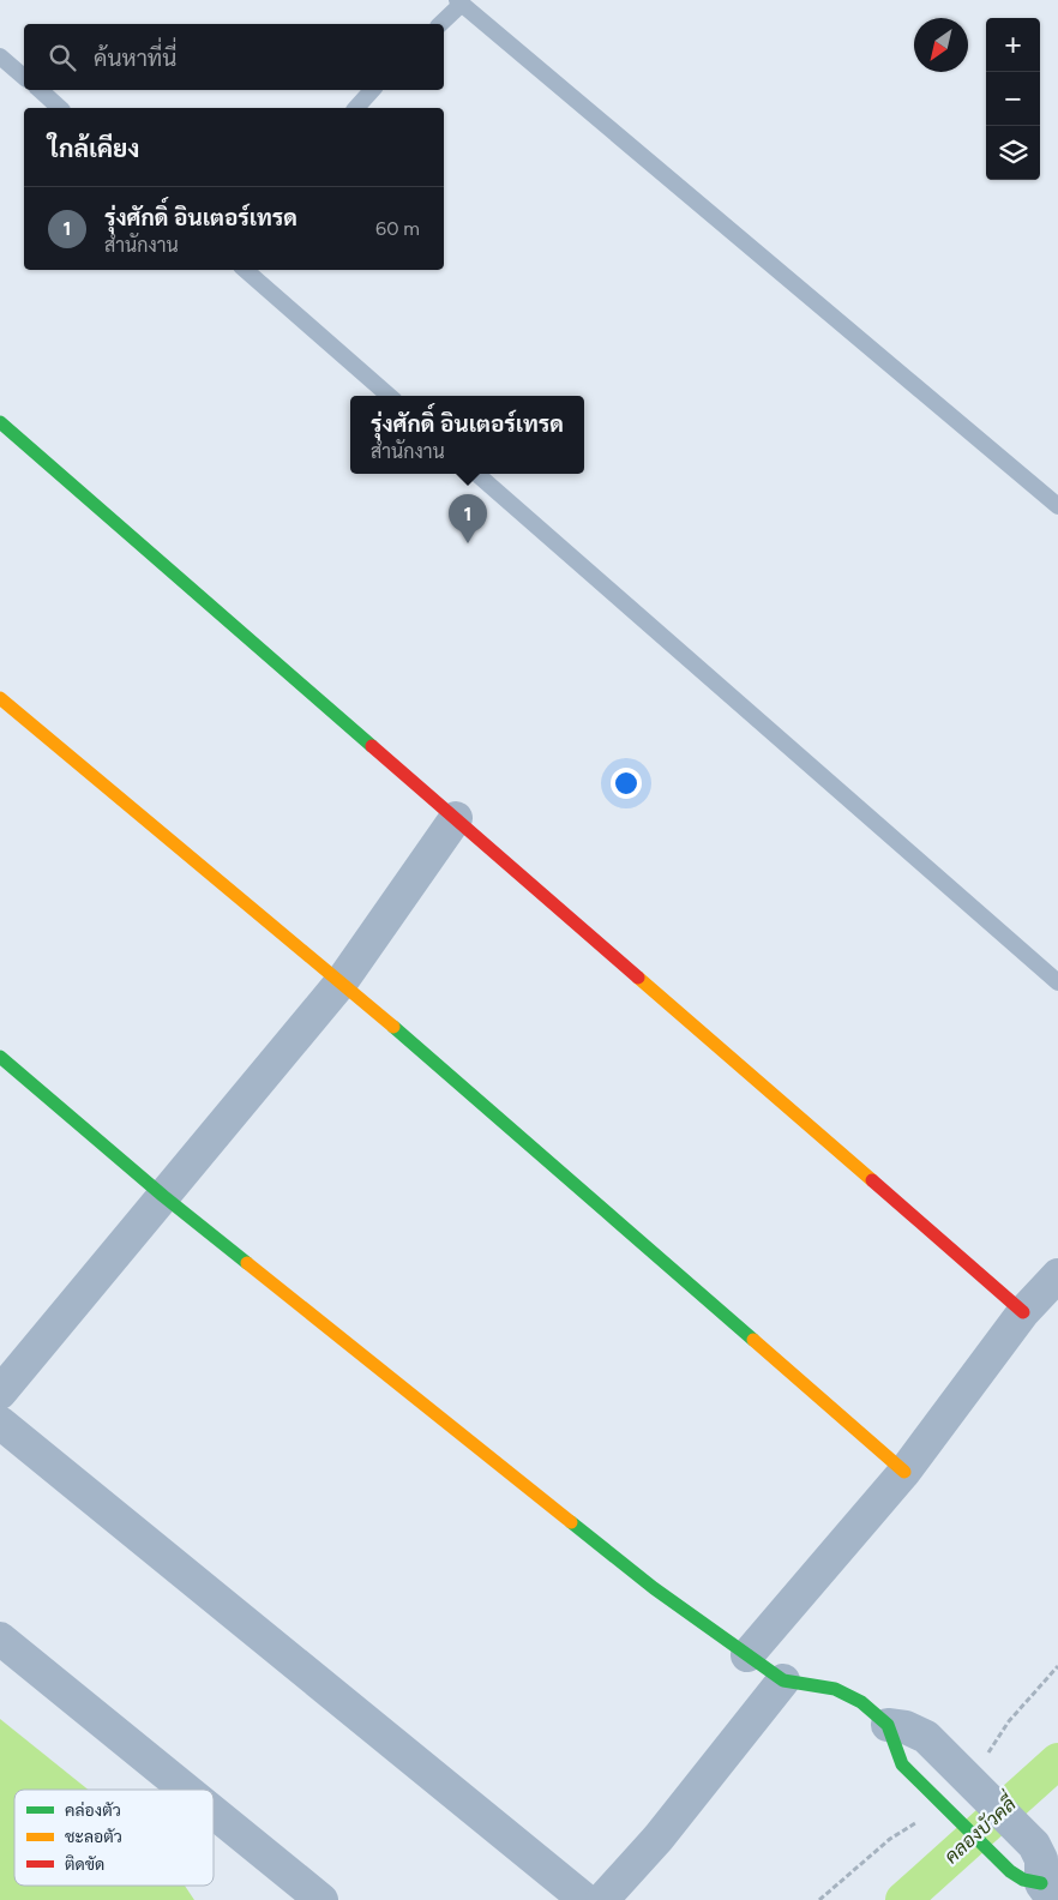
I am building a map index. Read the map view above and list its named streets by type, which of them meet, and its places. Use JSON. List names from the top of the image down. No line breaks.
{"water":["คลองบัวคลี่"],"legend":["คล่องตัว","ชะลอตัว","ติดขัด"],"north":"bottom left","page":{"map_buttons":["+","−"],"search":"ค้นหาที่นี่","heading":"ใกล้เคียง","list":[{"mark":"1","name":"รุ่งศักดิ์ อินเตอร์เทรด","note":"สำนักงาน","value":"60 m"}],"popup":["รุ่งศักดิ์ อินเตอร์เทรด","สำนักงาน"],"pins":"1"}}
